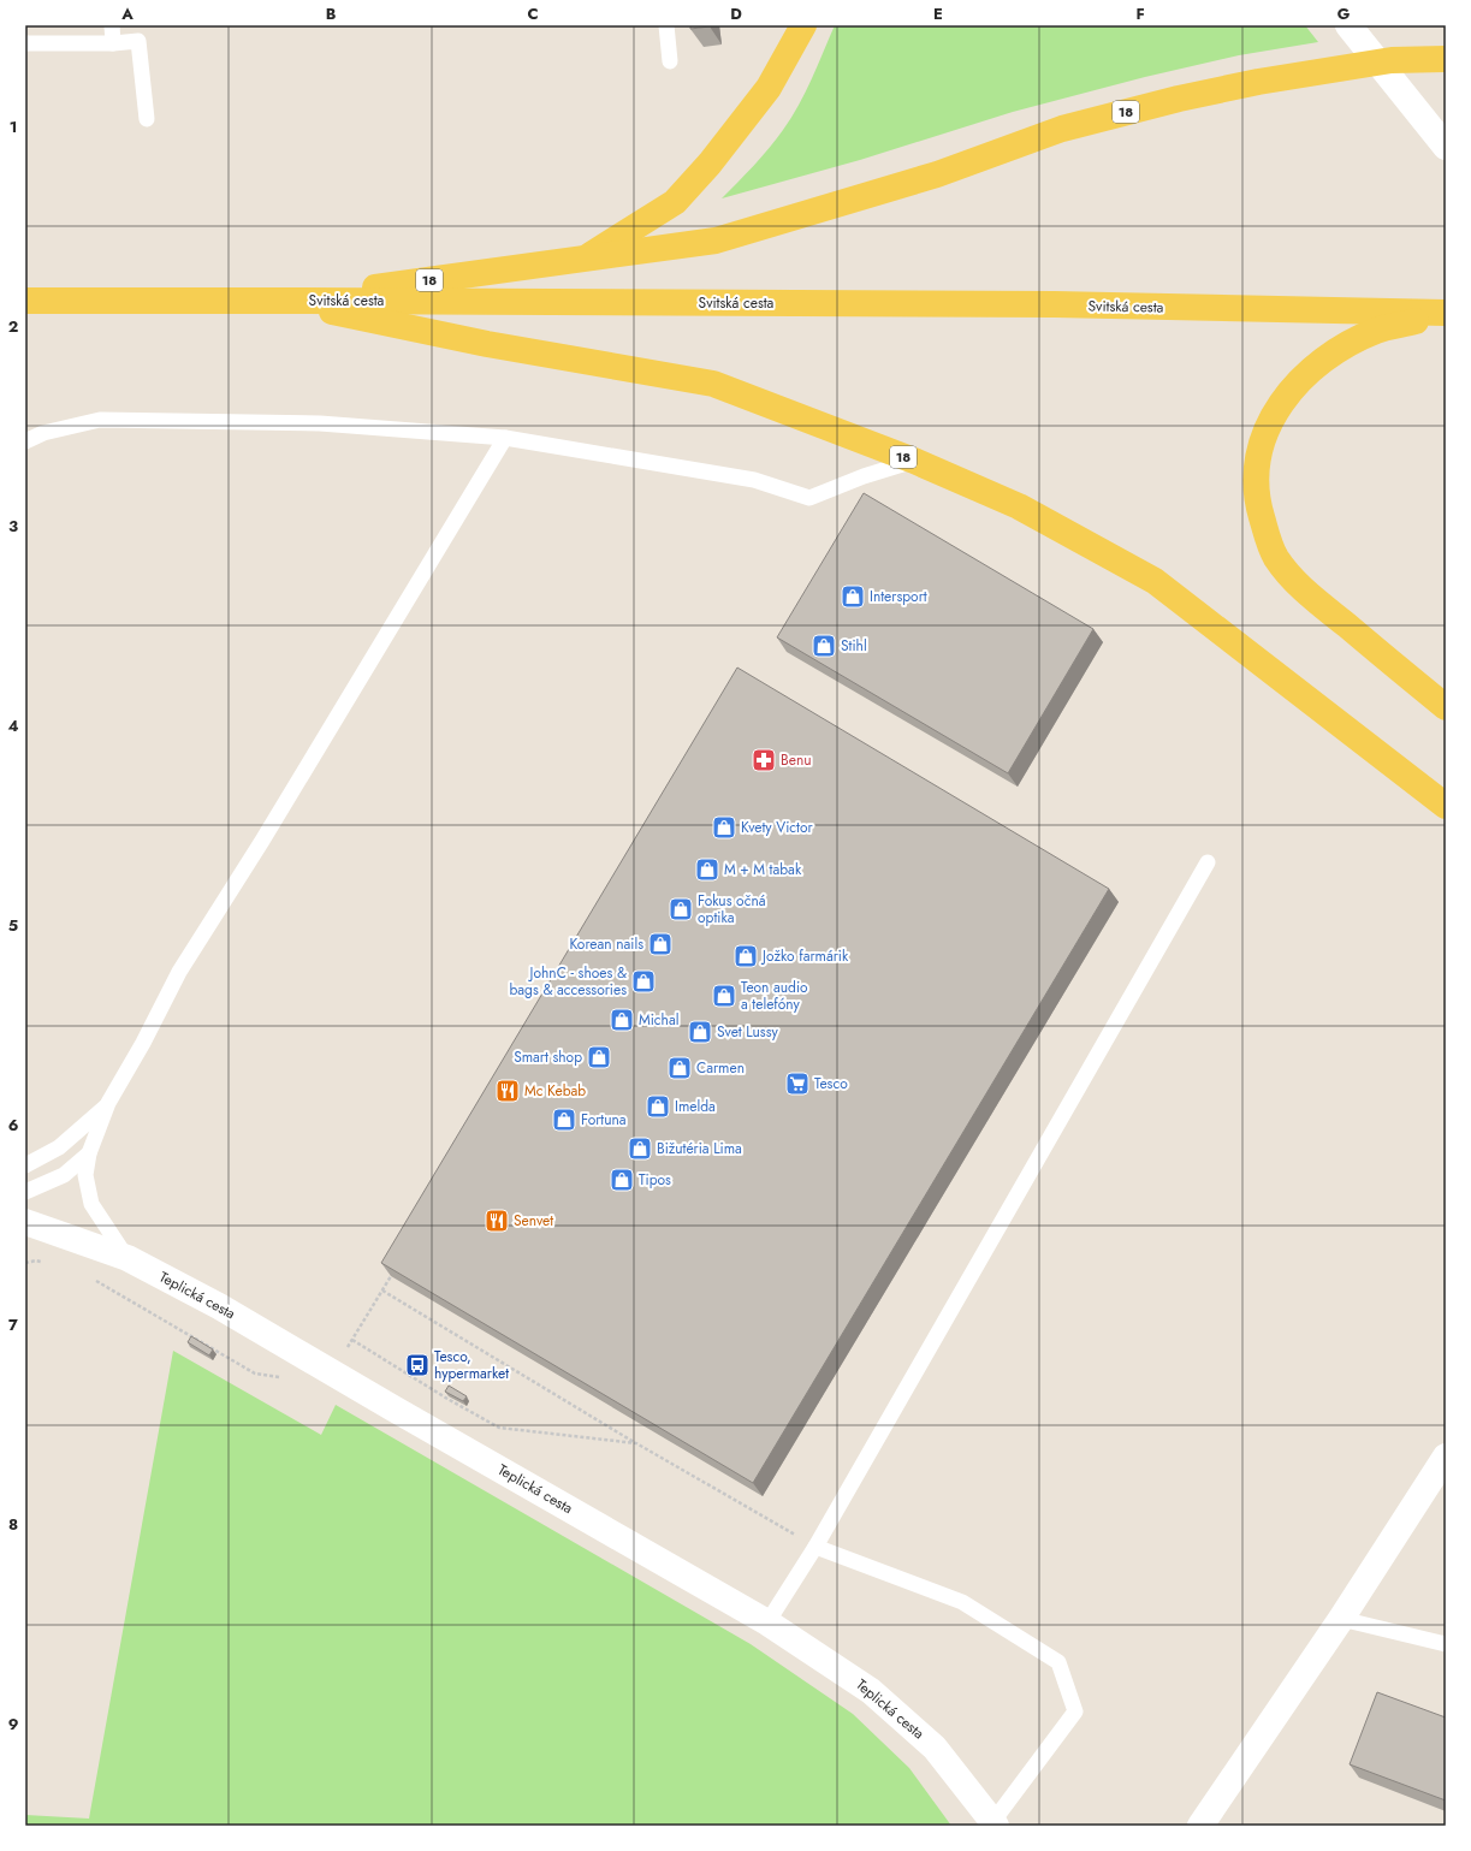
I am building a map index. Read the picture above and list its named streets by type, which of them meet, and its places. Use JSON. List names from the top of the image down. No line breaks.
{"streets":{"main road":["18","Svitská cesta"],"street":["Teplická cesta"]},"crossings":[["18","Svitská cesta"]],"places":{"shop":["Intersport","Stihl","Kvety Victor","M + M tabak","Fokus očná optika","Korean nails","Jožko farmárik","JohnC - shoes & bags & accessories","Teon audio a telefóny","Michal","Svet Lussy","Smart shop","Carmen","Imelda","Fortuna","Bižutéria Lima","Tipos"],"pharmacy":["Benu"],"supermarket":["Tesco"],"restaurant":["Mc Kebab","Senvet"],"bus stop":["Tesco, hypermarket"]},"grid":{"columns":["A","B","C","D","E","F","G"],"rows":["1","2","3","4","5","6","7","8","9"]}}
